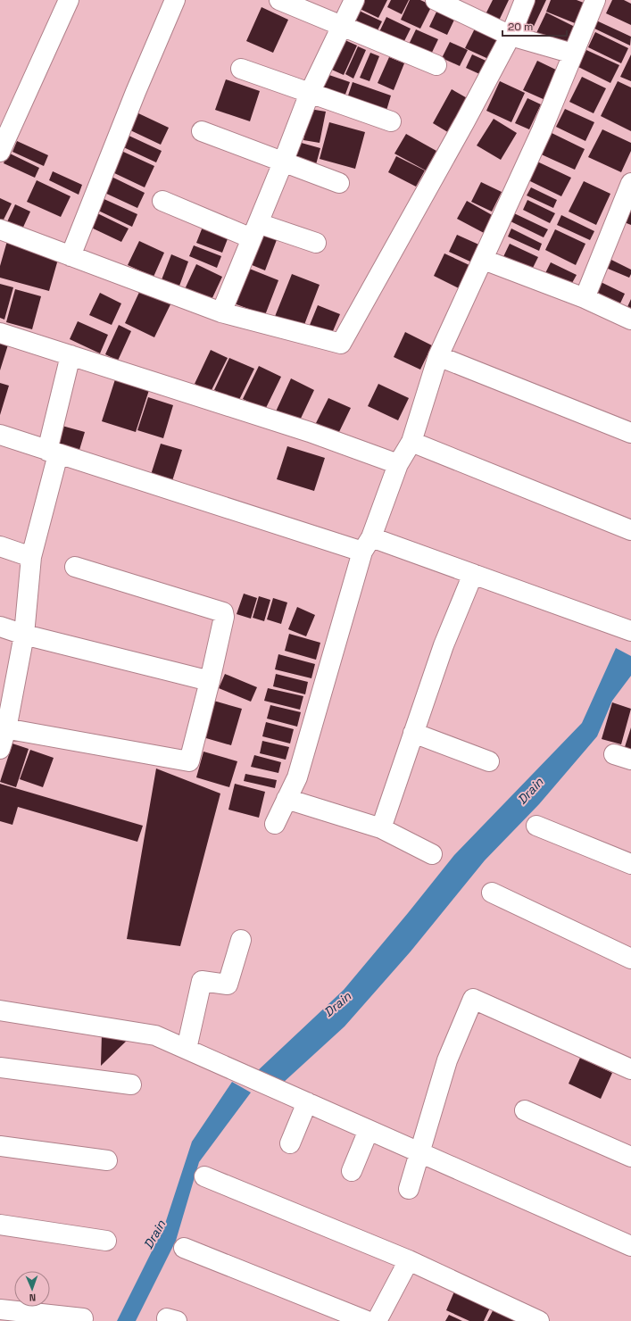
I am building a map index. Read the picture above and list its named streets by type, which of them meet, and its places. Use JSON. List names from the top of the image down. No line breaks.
{"water":["Drain"],"scale_bar":"20 m","north":"bottom"}
